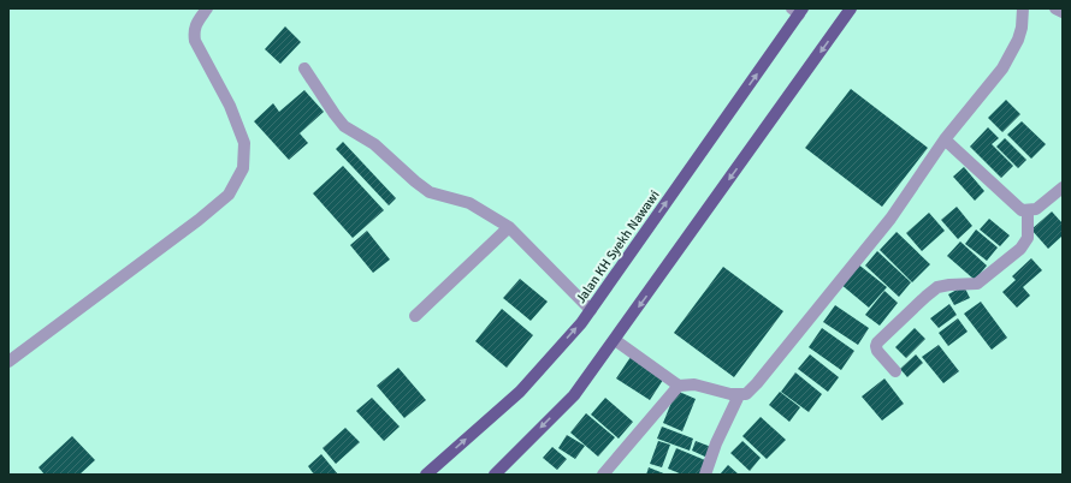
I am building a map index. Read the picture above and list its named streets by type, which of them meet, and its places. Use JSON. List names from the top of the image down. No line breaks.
{"streets":{"main road":["Jalan KH Syekh Nawawi"]}}
